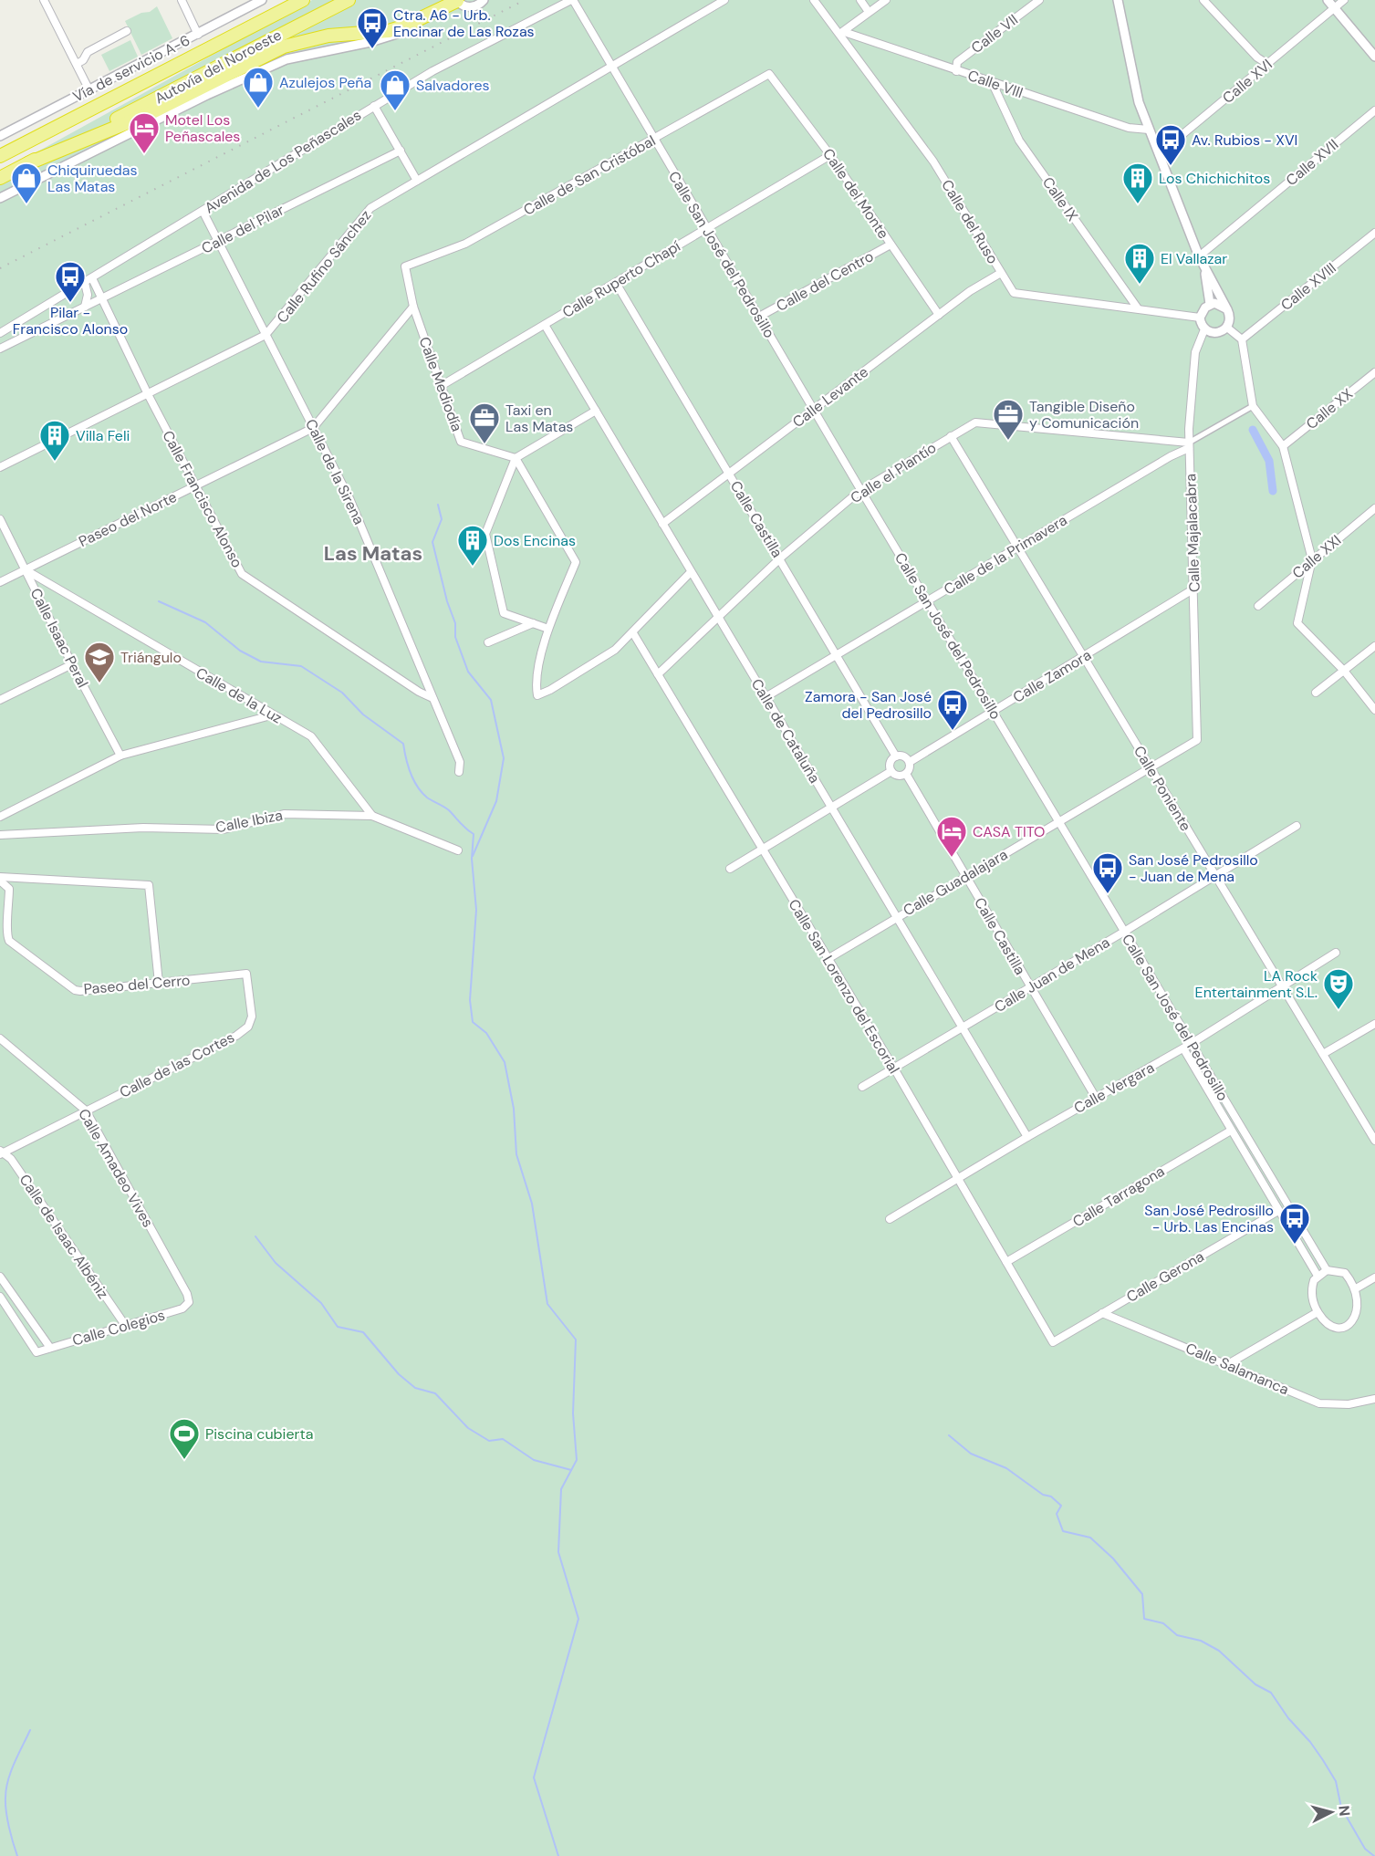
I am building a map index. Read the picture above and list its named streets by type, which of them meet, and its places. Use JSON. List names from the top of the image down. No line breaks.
{"streets":{"highway":["Autovía del Noroeste"],"street":["Calle VII","Vía de servicio A-6","Calle XVI","Calle VIII","Avenida de Los Peñascales","Calle XVII","Calle de San Cristóbal","Calle del Monte","Calle IX","Calle del Ruso","Calle del Pilar","Calle San José del Pedrosillo","Calle Rufino Sánchez","Calle Ruperto Chapí","Calle del Centro","Calle XVIII","Calle Mediodía","Calle Levante","Calle XX","Calle de la Sirena","Calle el Plantío","Calle Francisco Alonso","Paseo del Norte","Calle Castilla","Calle Majalacabra","Calle de la Primavera","Calle XXI","Calle Isaac Peral","Calle Zamora","Calle de la Luz","Calle de Cataluña","Calle Poniente","Calle Ibiza","Calle Guadalajara","Calle Juan de Mena","Paseo del Cerro","Calle San Lorenzo del Escorial","Calle de las Cortes","Calle Vergara","Calle Amadeo Vives","Calle Tarragona","Calle de Isaac Albéniz","Calle Gerona","Calle Colegios","Calle Salamanca"]},"crossings":[["Calle VII","Calle VIII"],["Calle VIII","Calle IX"],["Calle VIII","Calle del Ruso"],["Avenida de Los Peñascales","Calle San José del Pedrosillo"],["Avenida de Los Peñascales","Calle de la Sirena"],["Avenida de Los Peñascales","Calle Francisco Alonso"],["Calle de San Cristóbal","Calle del Monte"],["Calle de San Cristóbal","Calle San José del Pedrosillo"],["Calle de San Cristóbal","Calle Mediodía"],["Calle de San Cristóbal","Paseo del Norte"],["Calle del Monte","Calle Ruperto Chapí"],["Calle del Monte","Calle del Centro"],["Calle del Monte","Calle Levante"],["Calle IX","Calle del Ruso"],["Calle del Ruso","Calle Levante"],["Calle del Ruso","Calle Majalacabra"],["Calle del Pilar","Calle de la Sirena"],["Calle del Pilar","Calle Francisco Alonso"],["Calle San José del Pedrosillo","Calle Rufino Sánchez"],["Calle San José del Pedrosillo","Calle Ruperto Chapí"],["Calle San José del Pedrosillo","Calle del Centro"],["Calle San José del Pedrosillo","Calle Levante"],["Calle San José del Pedrosillo","Calle el Plantío"],["Calle San José del Pedrosillo","Calle de la Primavera"],["Calle San José del Pedrosillo","Calle Zamora"],["Calle San José del Pedrosillo","Calle Guadalajara"],["Calle San José del Pedrosillo","Calle Juan de Mena"],["Calle San José del Pedrosillo","Calle Vergara"],["Calle San José del Pedrosillo","Calle Tarragona"],["Calle San José del Pedrosillo","Calle Gerona"],["Calle Rufino Sánchez","Calle de la Sirena"],["Calle Rufino Sánchez","Calle Francisco Alonso"],["Calle Ruperto Chapí","Calle Mediodía"],["Calle Ruperto Chapí","Calle Castilla"],["Calle Ruperto Chapí","Calle de Cataluña"],["Calle Mediodía","Paseo del Norte"],["Calle Levante","Calle Castilla"],["Calle Levante","Calle de Cataluña"],["Calle de la Sirena","Calle Francisco Alonso"],["Calle de la Sirena","Paseo del Norte"],["Calle el Plantío","Calle Castilla"],["Calle el Plantío","Calle Majalacabra"],["Calle el Plantío","Calle de la Primavera"],["Calle el Plantío","Calle de Cataluña"],["Calle el Plantío","Calle Poniente"],["Calle el Plantío","Calle San Lorenzo del Escorial"],["Calle Francisco Alonso","Paseo del Norte"],["Paseo del Norte","Calle Isaac Peral"],["Paseo del Norte","Calle de la Luz"],["Calle Castilla","Calle de la Primavera"],["Calle Castilla","Calle Zamora"],["Calle Castilla","Calle Guadalajara"],["Calle Castilla","Calle Juan de Mena"],["Calle Castilla","Calle Vergara"],["Calle Majalacabra","Calle de la Primavera"],["Calle Majalacabra","Calle Zamora"],["Calle Majalacabra","Calle Guadalajara"],["Calle de la Primavera","Calle de Cataluña"],["Calle de la Primavera","Calle Poniente"],["Calle Isaac Peral","Calle de la Luz"],["Calle Zamora","Calle Poniente"],["Calle de la Luz","Calle Ibiza"],["Calle de Cataluña","Calle Guadalajara"],["Calle de Cataluña","Calle Juan de Mena"],["Calle de Cataluña","Calle Vergara"],["Calle Poniente","Calle Guadalajara"],["Calle Poniente","Calle Juan de Mena"],["Calle Poniente","Calle Vergara"],["Calle Guadalajara","Calle San Lorenzo del Escorial"],["Calle Juan de Mena","Calle San Lorenzo del Escorial"],["Paseo del Cerro","Calle de las Cortes"],["Calle San Lorenzo del Escorial","Calle Vergara"],["Calle San Lorenzo del Escorial","Calle Tarragona"],["Calle San Lorenzo del Escorial","Calle Gerona"],["Calle de las Cortes","Calle Amadeo Vives"],["Calle Amadeo Vives","Calle Colegios"],["Calle de Isaac Albéniz","Calle Colegios"],["Calle Gerona","Calle Salamanca"]],"districts":["Las Matas"],"places":{"bus stop":["Ctra. A6 - Urb. Encinar de Las Rozas","Av. Rubios - XVI","Pilar - Francisco Alonso","Zamora - San José del Pedrosillo","San José Pedrosillo - Juan de Mena","San José Pedrosillo - Urb. Las Encinas"],"shop":["Azulejos Peña","Salvadores","Chiquiruedas Las Matas"],"hotel":["Motel Los Peñascales","CASA TITO"],"building":["Los Chichichitos","El Vallazar","Villa Feli","Dos Encinas"],"office":["Tangible Diseño y Comunicación","Taxi en Las Matas"],"school or university":["Triángulo"],"theatre":["LA Rock Entertainment S.L."],"sports":["Piscina cubierta"]},"north":"right"}
